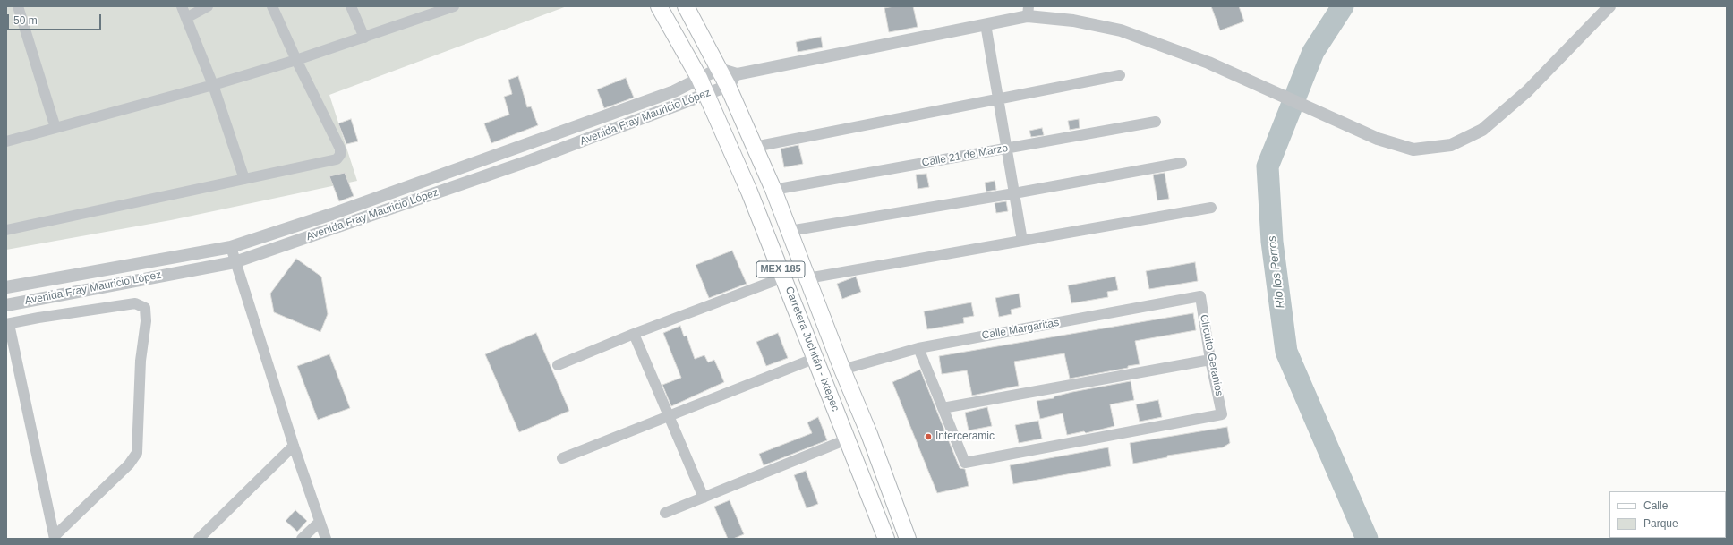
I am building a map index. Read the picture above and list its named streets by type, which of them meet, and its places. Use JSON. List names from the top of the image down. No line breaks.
{"streets":{"main road":["MEX 185","Carretera Juchitán - Ixtepec"],"street":["Avenida Fray Mauricio López","Calle 21 de Marzo","Calle Margaritas","Circuito Geranios"]},"crossings":[["Avenida Fray Mauricio López","Carretera Juchitán - Ixtepec"],["Calle 21 de Marzo","Carretera Juchitán - Ixtepec"],["Calle Margaritas","Carretera Juchitán - Ixtepec"],["Calle Margaritas","Circuito Geranios"]],"water":["Rio los Perros"],"places":["Interceramic"],"legend":["Calle","Parque"],"scale_bar":"50 m"}
